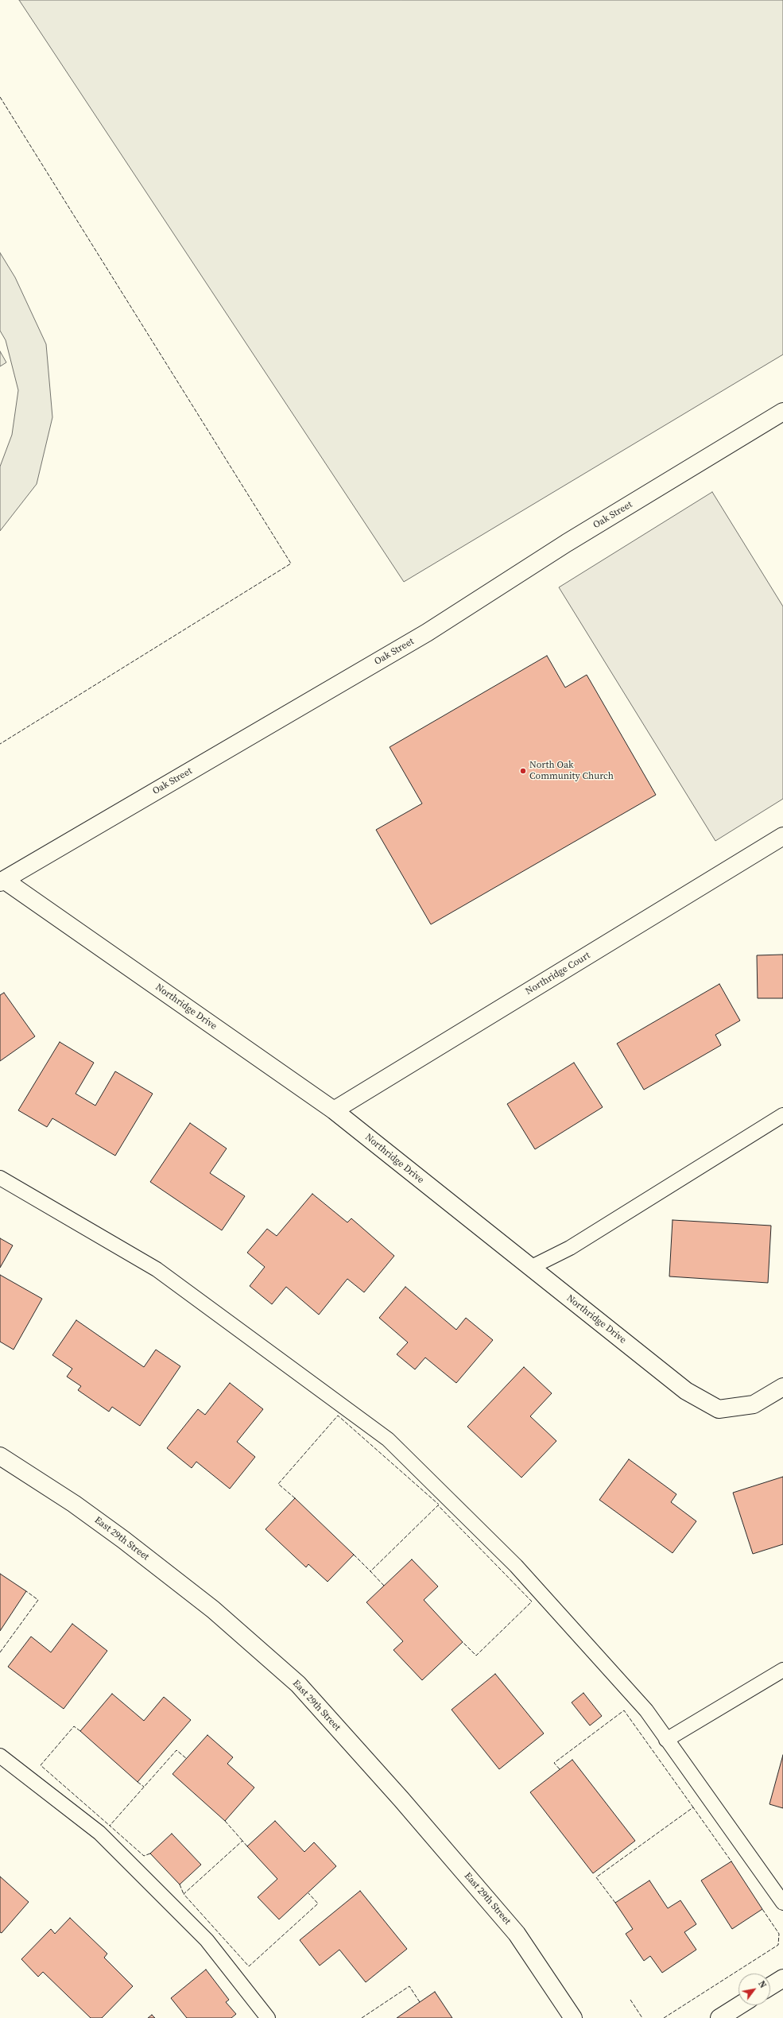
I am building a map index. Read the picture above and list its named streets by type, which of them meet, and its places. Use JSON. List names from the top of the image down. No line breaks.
{"streets":{"street":["Oak Street","Northridge Court","Northridge Drive","East 29th Street"]},"crossings":[["Oak Street","Northridge Drive"],["Northridge Court","Northridge Drive"]],"places":["North Oak Community Church"],"north":"top right"}
